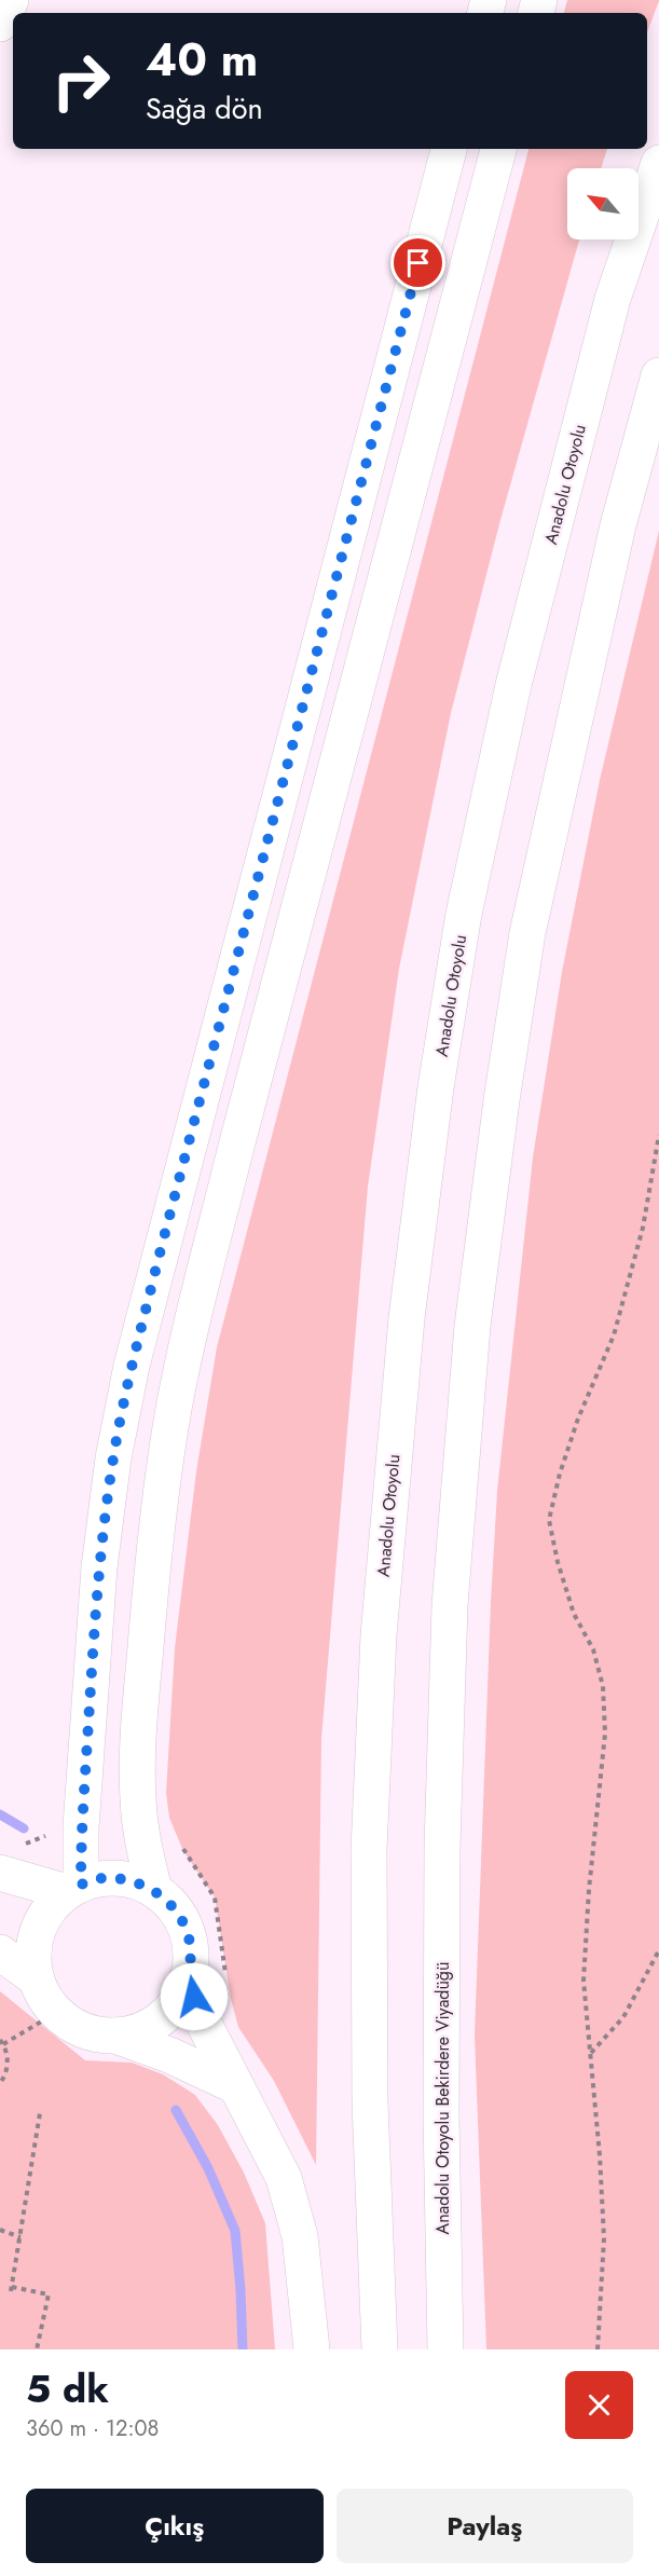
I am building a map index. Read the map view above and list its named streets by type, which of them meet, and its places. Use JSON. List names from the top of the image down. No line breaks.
{"streets":{"main road":["Anadolu Otoyolu","Anadolu Otoyolu Bekirdere Viyadüğü"]},"north":"top left","page":{"turn":["40 m","Sağa dön"],"heading":["5 dk","360 m · 12:08"],"buttons":["Çıkış","Paylaş"]}}
